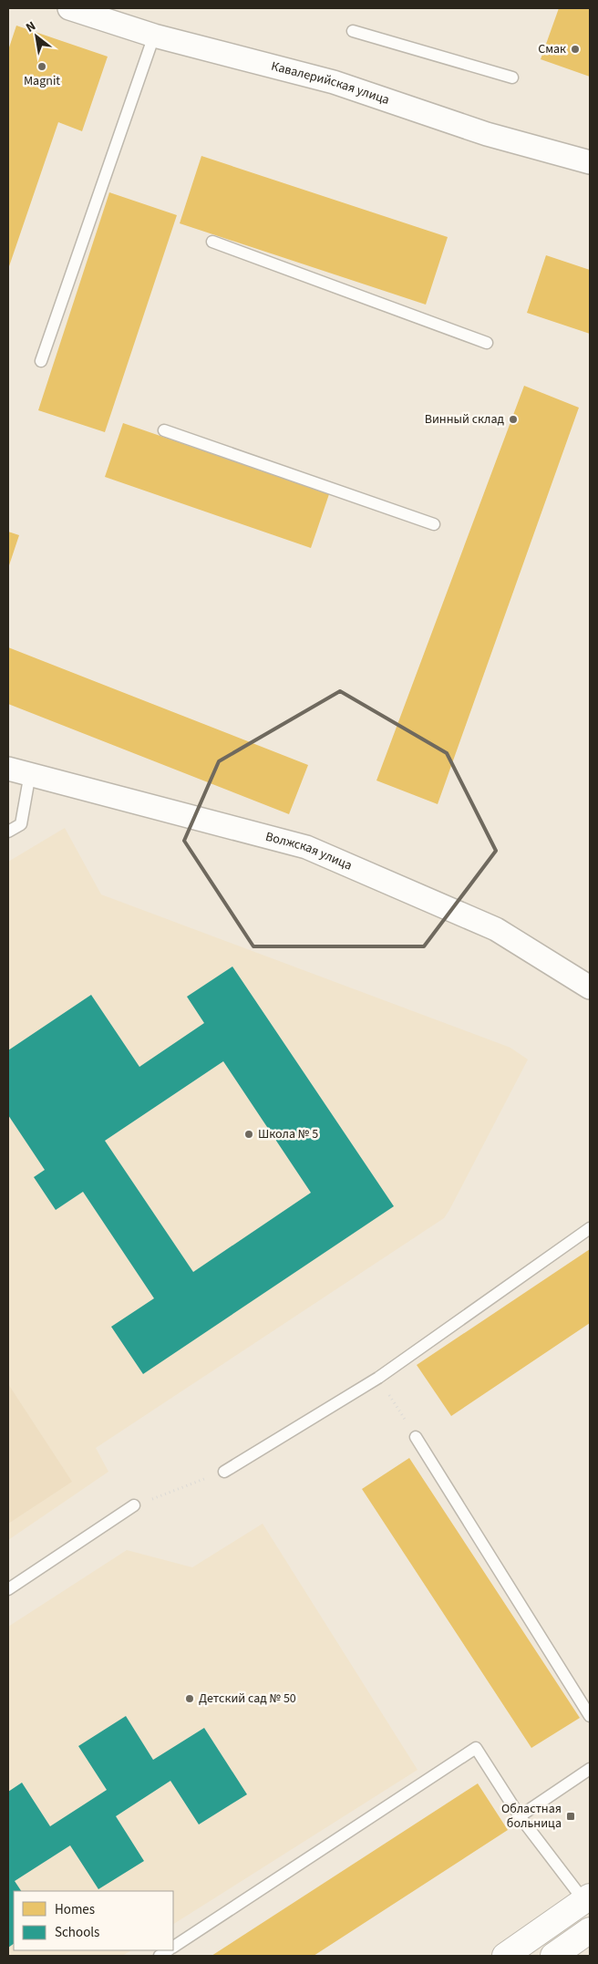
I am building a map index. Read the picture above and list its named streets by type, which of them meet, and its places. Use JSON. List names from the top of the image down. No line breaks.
{"streets":{"street":["Кавалерийская улица","Волжская улица"]},"places":{"other":["Смак","Magnit","Винный склад","Школа № 5","Детский сад № 50"],"transit":["Областная больница"]},"legend":["Homes","Schools"],"north":"top left"}
